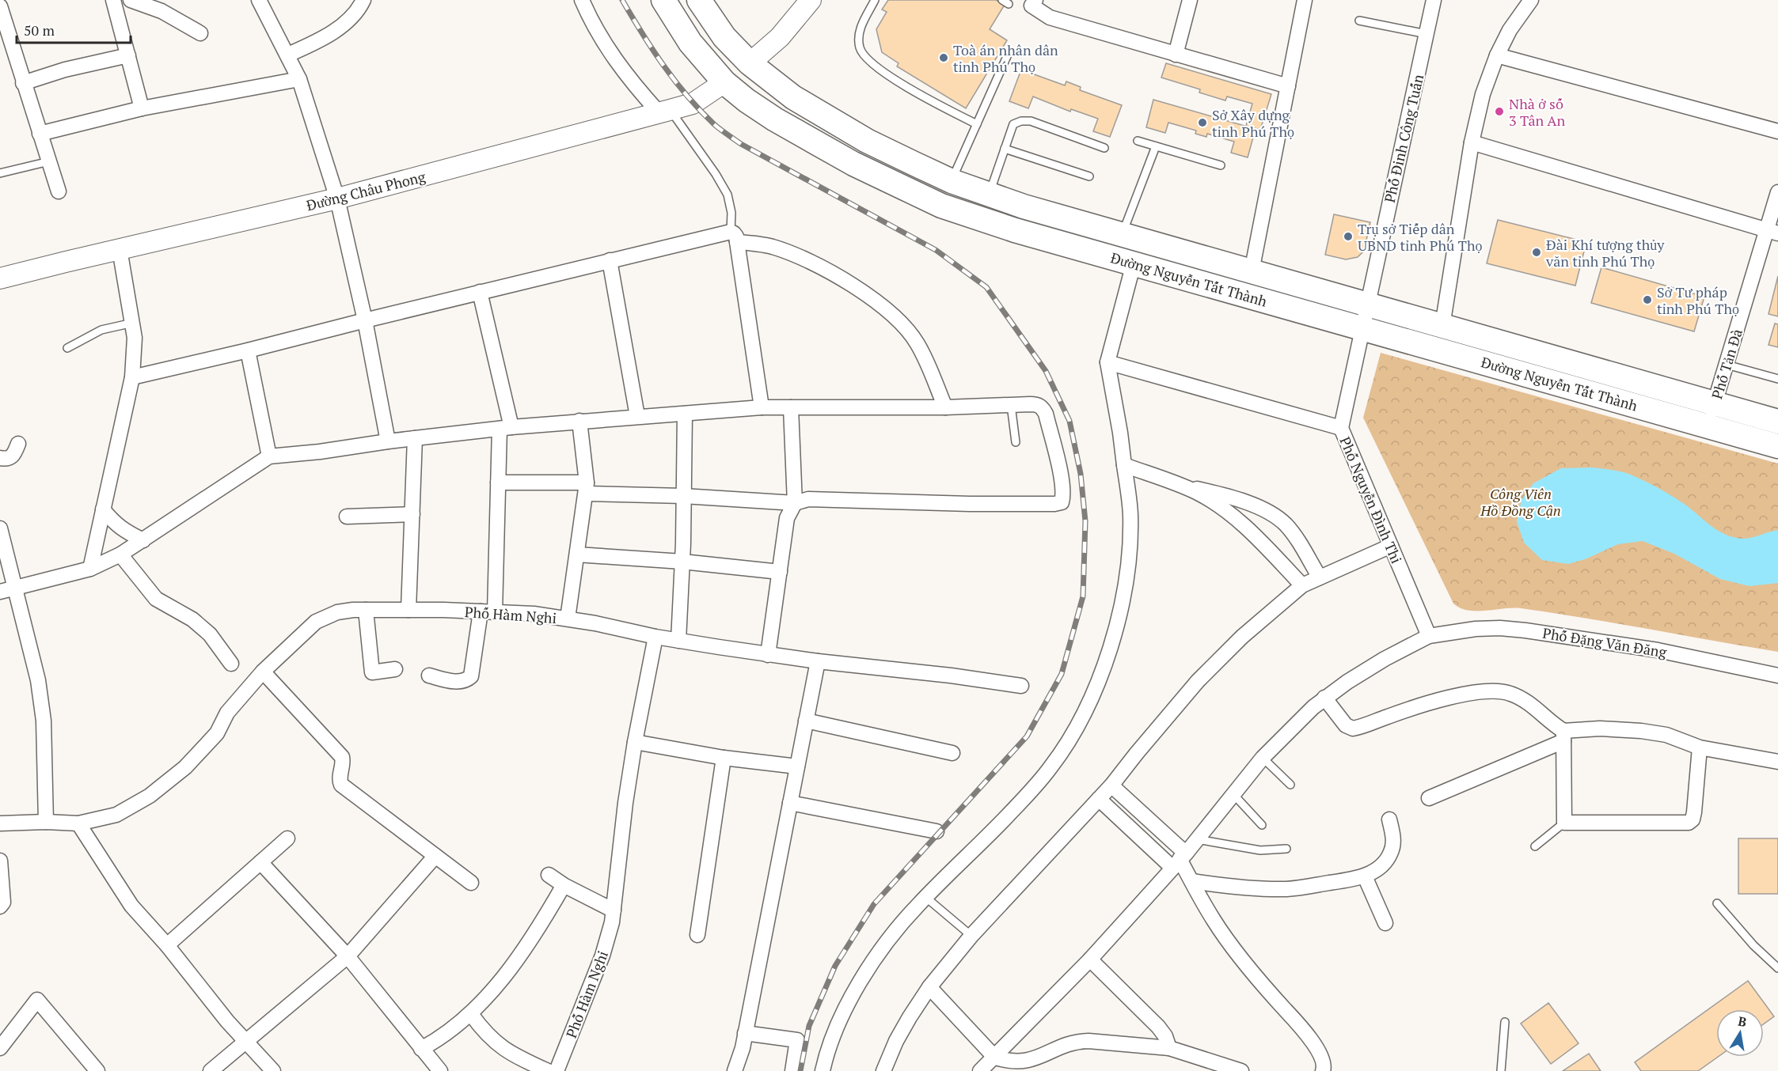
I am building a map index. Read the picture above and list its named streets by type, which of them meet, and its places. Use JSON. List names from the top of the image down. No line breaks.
{"streets":{"main road":["Đường Nguyễn Tất Thành"],"street":["Phố Đinh Công Tuấn","Đường Châu Phong","Phố Tản Đà","Phố Nguyễn Đình Thi","Phố Hàm Nghi","Phố Đặng Văn Đăng"]},"crossings":[["Phố Đinh Công Tuấn","Đường Nguyễn Tất Thành"],["Phố Đinh Công Tuấn","Phố Nguyễn Đình Thi"],["Đường Châu Phong","Đường Nguyễn Tất Thành"],["Đường Nguyễn Tất Thành","Phố Tản Đà"],["Đường Nguyễn Tất Thành","Phố Nguyễn Đình Thi"],["Phố Nguyễn Đình Thi","Phố Đặng Văn Đăng"]],"parks":["Công Viên Hồ Đồng Cận"],"places":["Toà án nhân dân tỉnh Phú Thọ","Nhà ở số 3 Tân An","Sở Xây dựng tỉnh Phú Thọ","Trụ sở Tiếp dân UBND tỉnh Phú Thọ","Đài Khí tượng thủy văn tỉnh Phú Thọ","Sở Tư pháp tỉnh Phú Thọ"],"scale_bar":"50 m","north":"top"}
